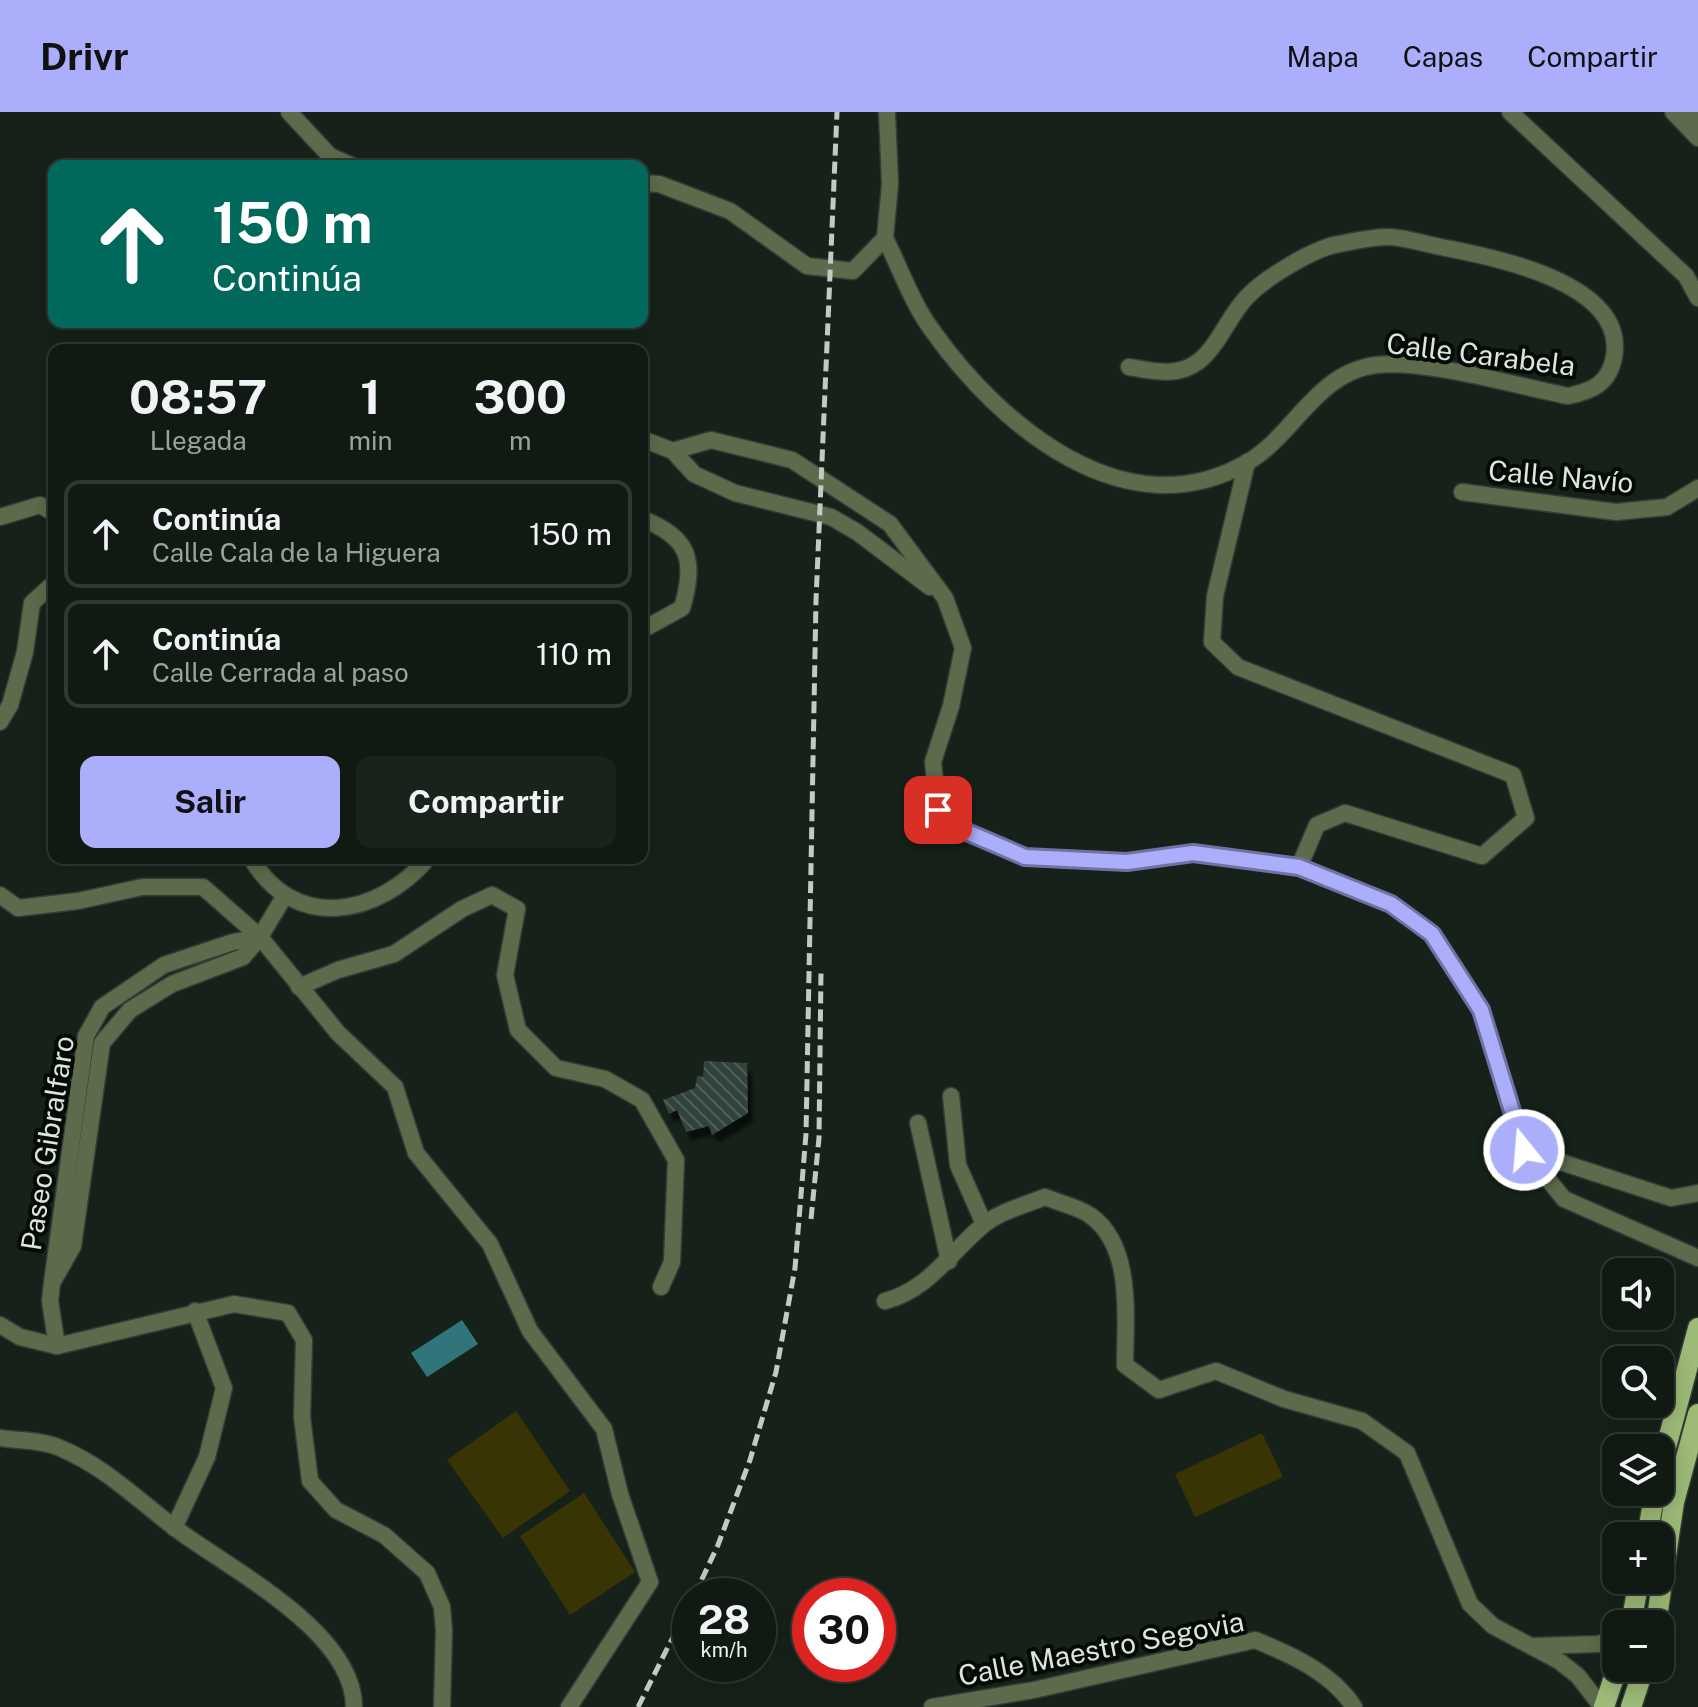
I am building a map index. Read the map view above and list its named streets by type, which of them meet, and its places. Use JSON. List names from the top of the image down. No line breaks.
{"streets":{"street":["Calle Carabela","Calle Navío","Paseo Gibralfaro","Calle Maestro Segovia"]},"page":{"header":"Drivr","nav":["Mapa","Capas","Compartir"],"turn":["150 m","Continúa"],"eta":["08:57","Llegada","1","min","300","m"],"list":[{"name":"Continúa","note":"Calle Cala de la Higuera","value":"150 m"},{"name":"Continúa","note":"Calle Cerrada al paso","value":"110 m"}],"buttons":["Salir","Compartir"],"map_buttons":["+","−"],"speed":"28 km/h","limit":"30"}}
